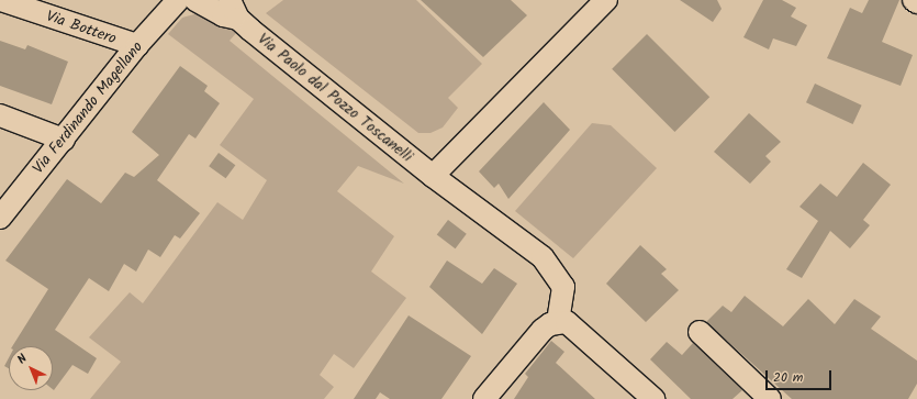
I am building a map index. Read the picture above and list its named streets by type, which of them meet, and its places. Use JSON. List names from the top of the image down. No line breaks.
{"streets":{"street":["Via Bottero","Via Paolo dal Pozzo Toscanelli","Via Ferdinando Magellano"]},"crossings":[["Via Bottero","Via Ferdinando Magellano"]],"scale_bar":"20 m","north":"top left"}
